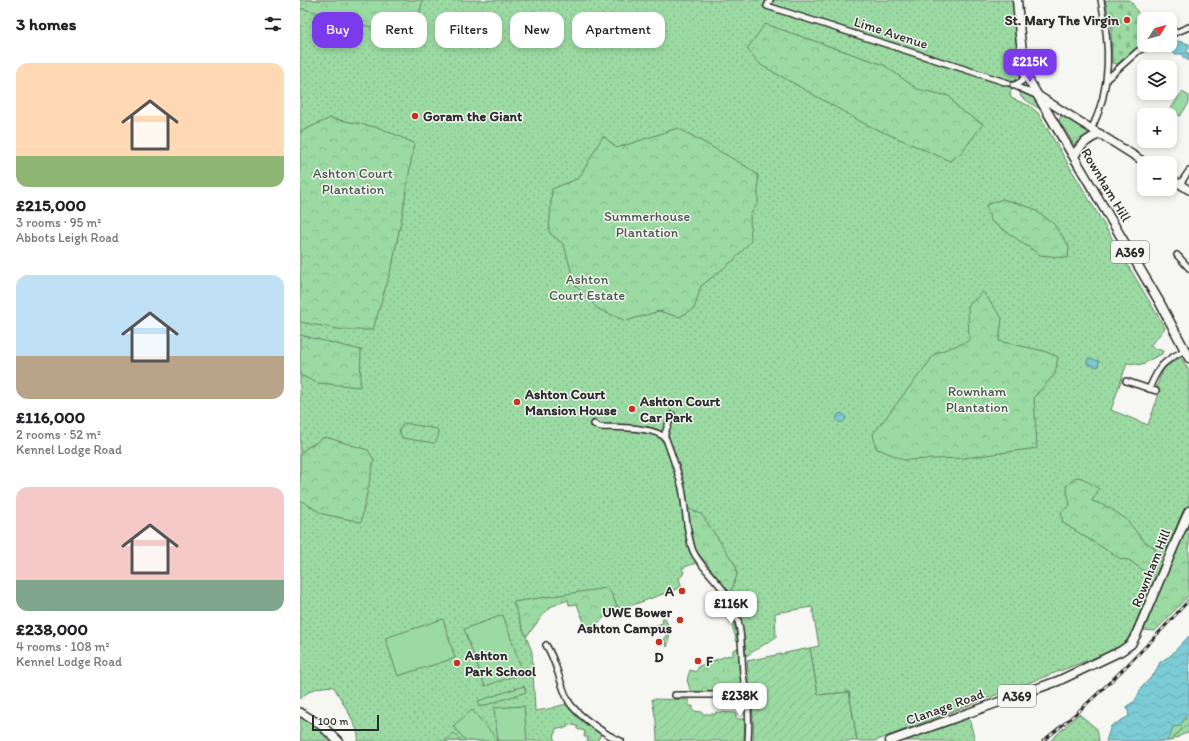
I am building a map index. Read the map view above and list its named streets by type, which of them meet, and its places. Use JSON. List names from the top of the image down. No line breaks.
{"streets":{"main road":["Rownham Hill","A369","Clanage Road"],"street":["Lime Avenue"]},"crossings":[["Lime Avenue","Rownham Hill"],["Lime Avenue","A369"],["Rownham Hill","A369"],["Rownham Hill","Clanage Road"]],"parks":["Ashton Court Plantation","Summerhouse Plantation","Ashton Court Estate","Rownham Plantation"],"places":["St. Mary The Virgin","Goram the Giant","Ashton Court Mansion House","Ashton Court Car Park","A","UWE Bower Ashton Campus","D","F","Ashton Park School"],"scale_bar":"100 m","north":"top right","page":{"heading":"3 homes","map_buttons":["+","−"],"chip":["Buy","Rent","Filters","New","Apartment"],"list":[{"name":"£215,000","note":"3 rooms · 95 m² · Abbots Leigh Road"},{"name":"£116,000","note":"2 rooms · 52 m² · Kennel Lodge Road"},{"name":"£238,000","note":"4 rooms · 108 m² · Kennel Lodge Road"}],"price":["£215K","£116K","£238K"],"scale":"100 m"}}
